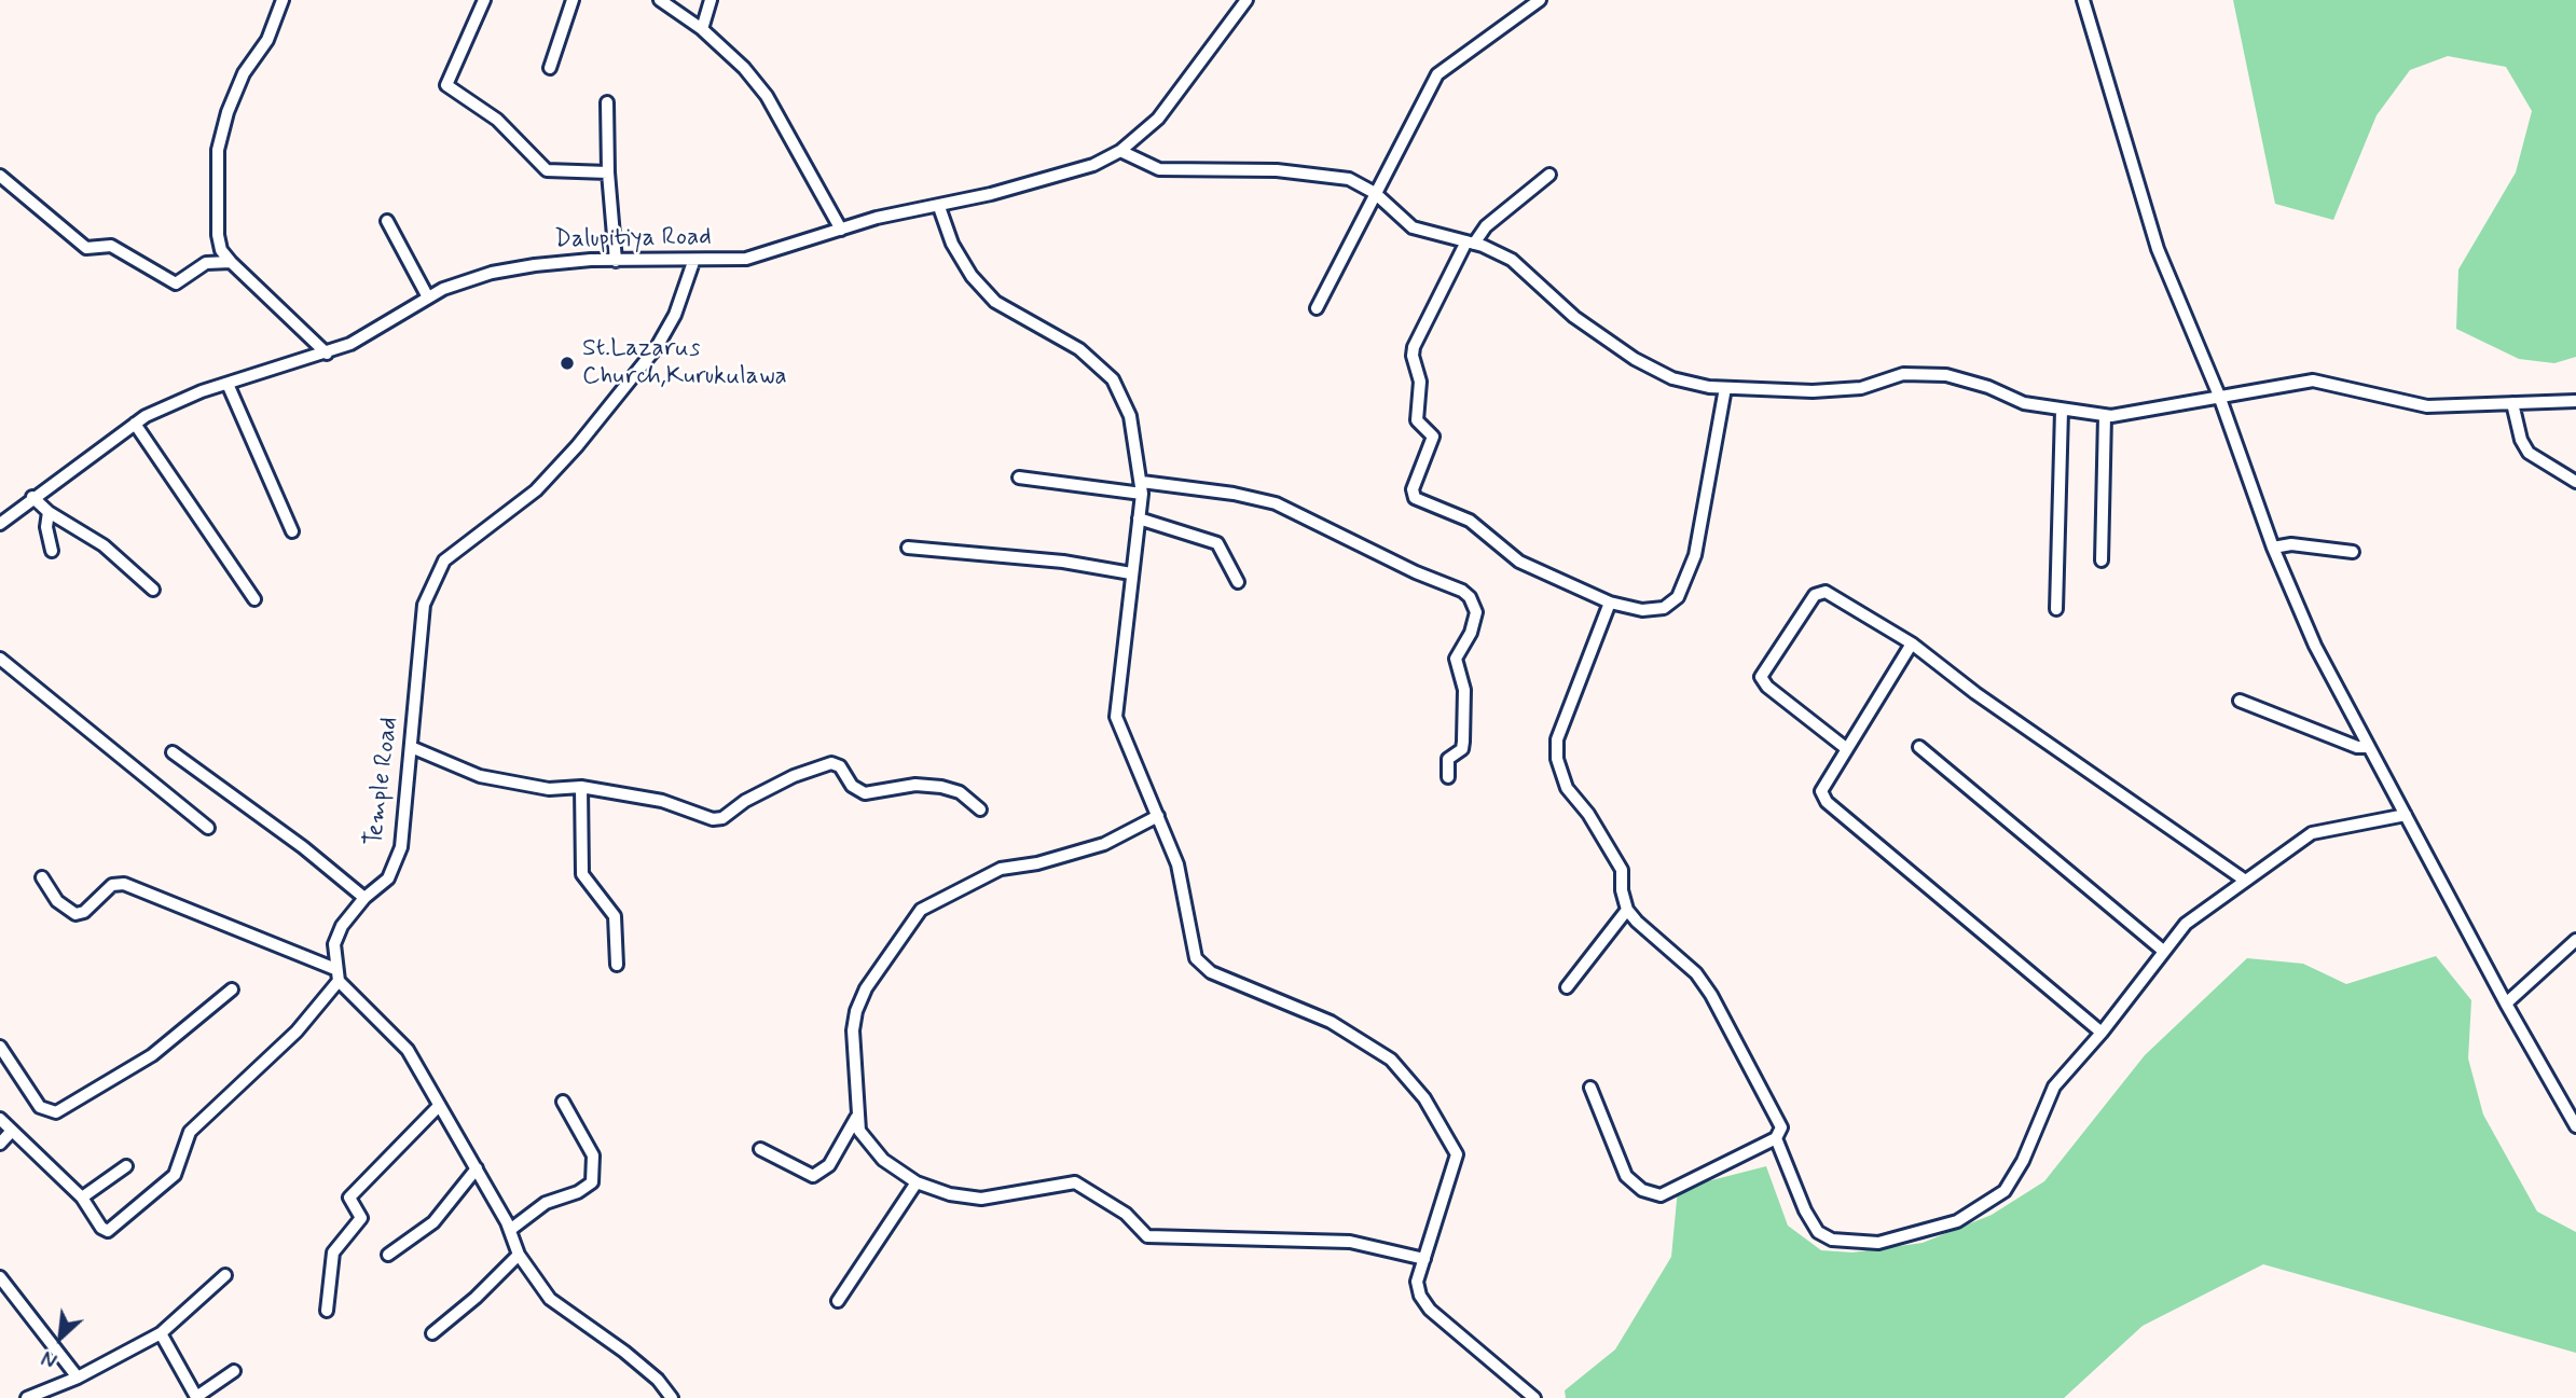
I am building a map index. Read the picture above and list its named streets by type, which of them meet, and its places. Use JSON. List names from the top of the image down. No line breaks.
{"streets":{"street":["Dalupitiya Road","Temple Road"]},"crossings":[["Dalupitiya Road","Temple Road"]],"places":["St.Lazarus Church,Kurukulawa"],"north":"bottom left"}
